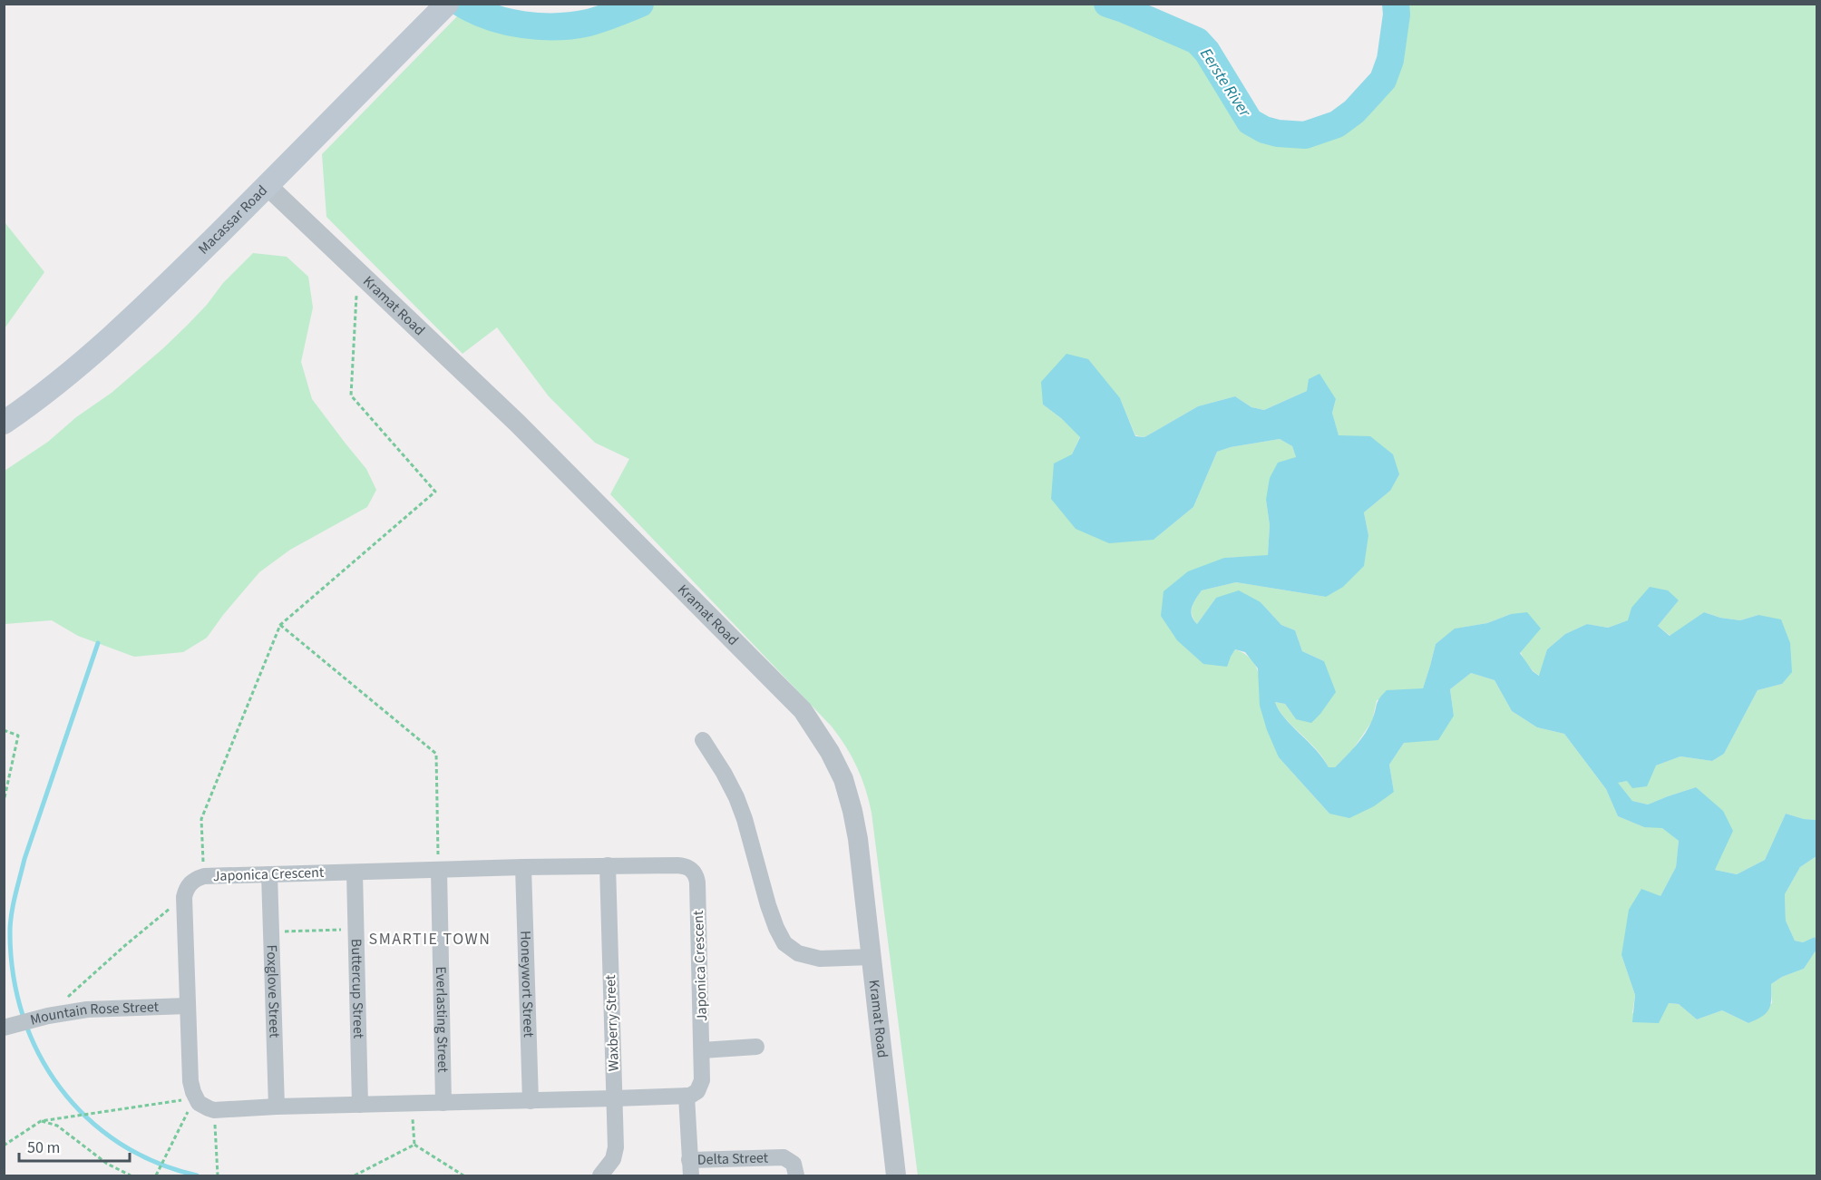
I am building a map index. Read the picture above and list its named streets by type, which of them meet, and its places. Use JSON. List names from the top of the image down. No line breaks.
{"streets":{"main road":["Macassar Road"],"street":["Kramat Road","Japonica Crescent","Honeywort Street","Buttercup Street","Foxglove Street","Mountain Rose Street","Everlasting Street","Waxberry Street","Delta Street"]},"crossings":[["Macassar Road","Kramat Road"],["Japonica Crescent","Honeywort Street"],["Japonica Crescent","Buttercup Street"],["Japonica Crescent","Foxglove Street"],["Japonica Crescent","Everlasting Street"],["Japonica Crescent","Waxberry Street"]],"districts":["SMARTIE TOWN"],"water":["Eerste River"],"scale_bar":"50 m"}
